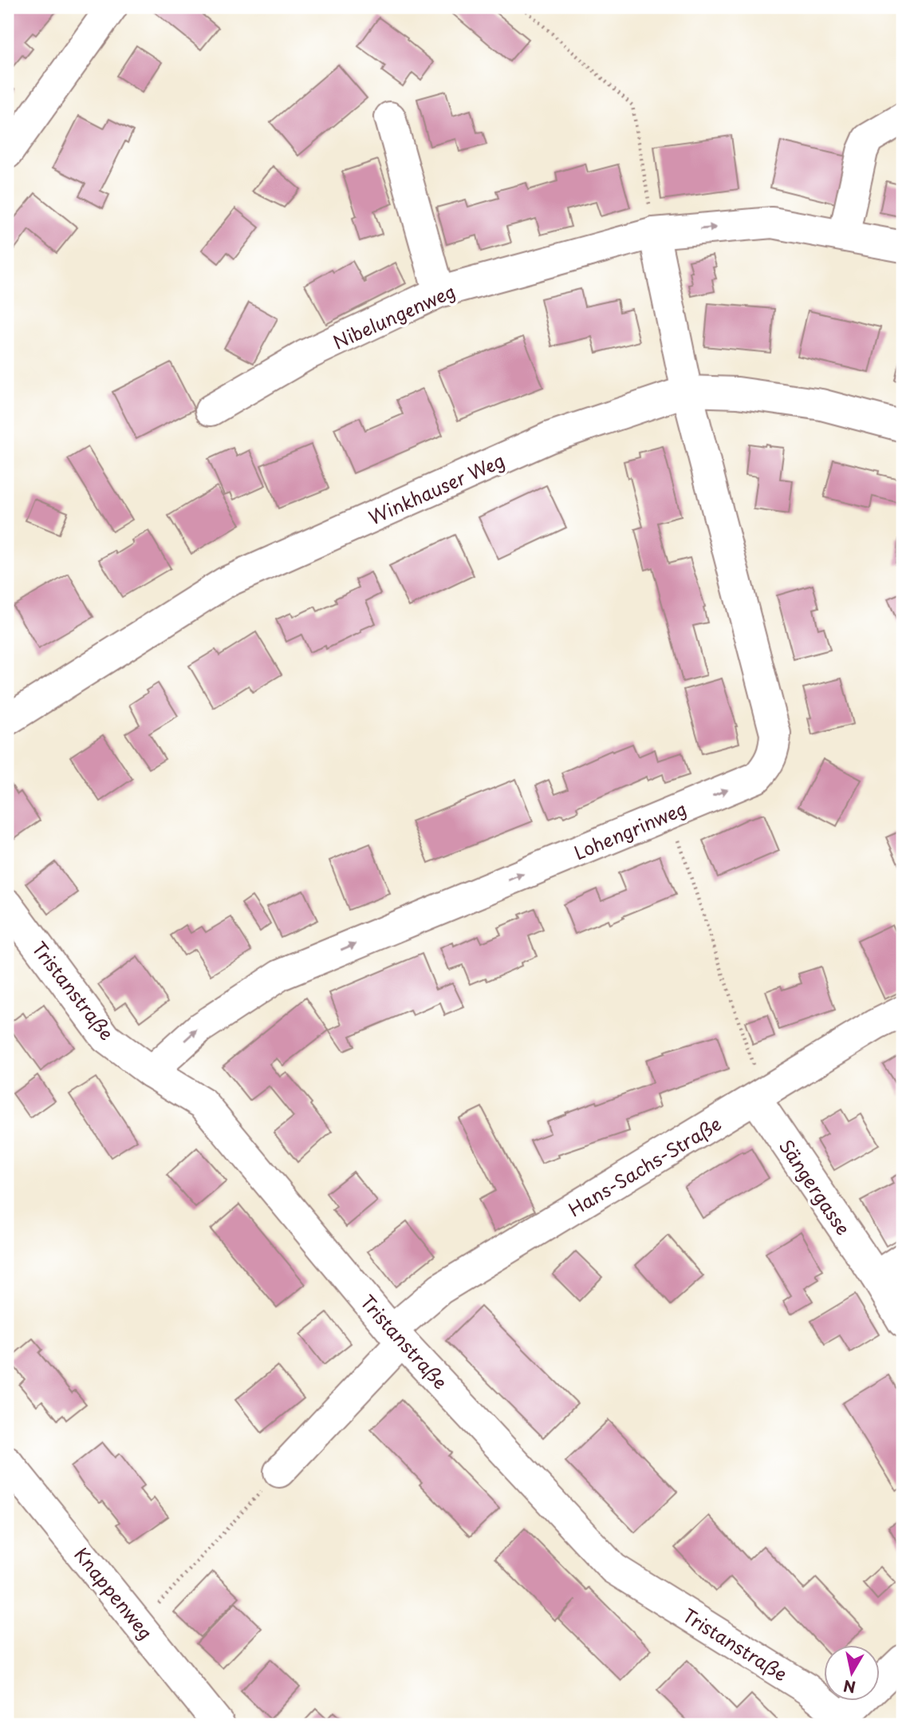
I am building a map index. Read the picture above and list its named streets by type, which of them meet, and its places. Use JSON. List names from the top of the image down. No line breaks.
{"streets":{"street":["Nibelungenweg","Winkhauser Weg","Lohengrinweg","Tristanstraße","Hans-Sachs-Straße","Sängergasse","Knappenweg"]},"crossings":[["Winkhauser Weg","Lohengrinweg"],["Lohengrinweg","Tristanstraße"],["Tristanstraße","Hans-Sachs-Straße"],["Hans-Sachs-Straße","Sängergasse"]],"one_way":["Lohengrinweg"],"north":"bottom"}
